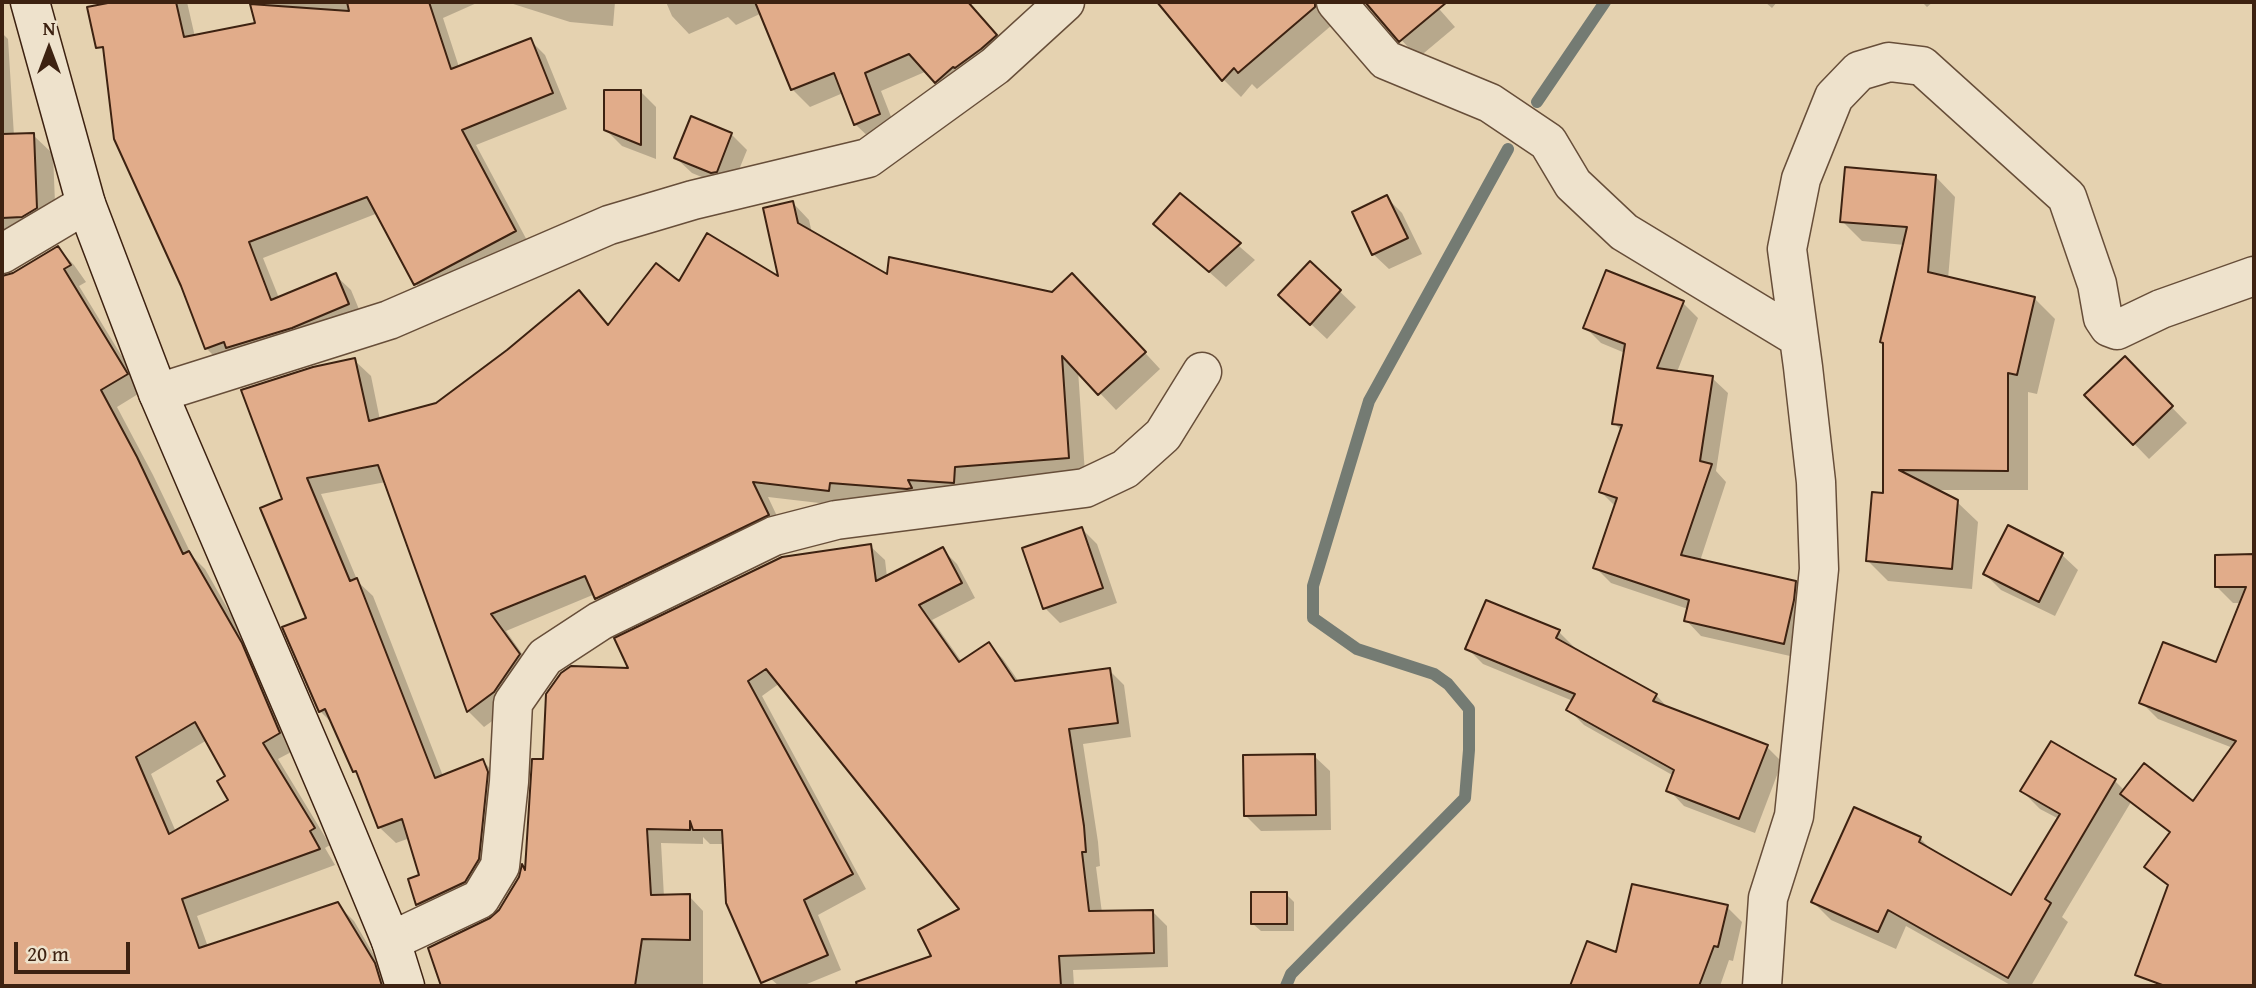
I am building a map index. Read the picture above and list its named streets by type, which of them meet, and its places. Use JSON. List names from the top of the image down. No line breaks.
{"scale_bar":"20 m","north":"top"}
